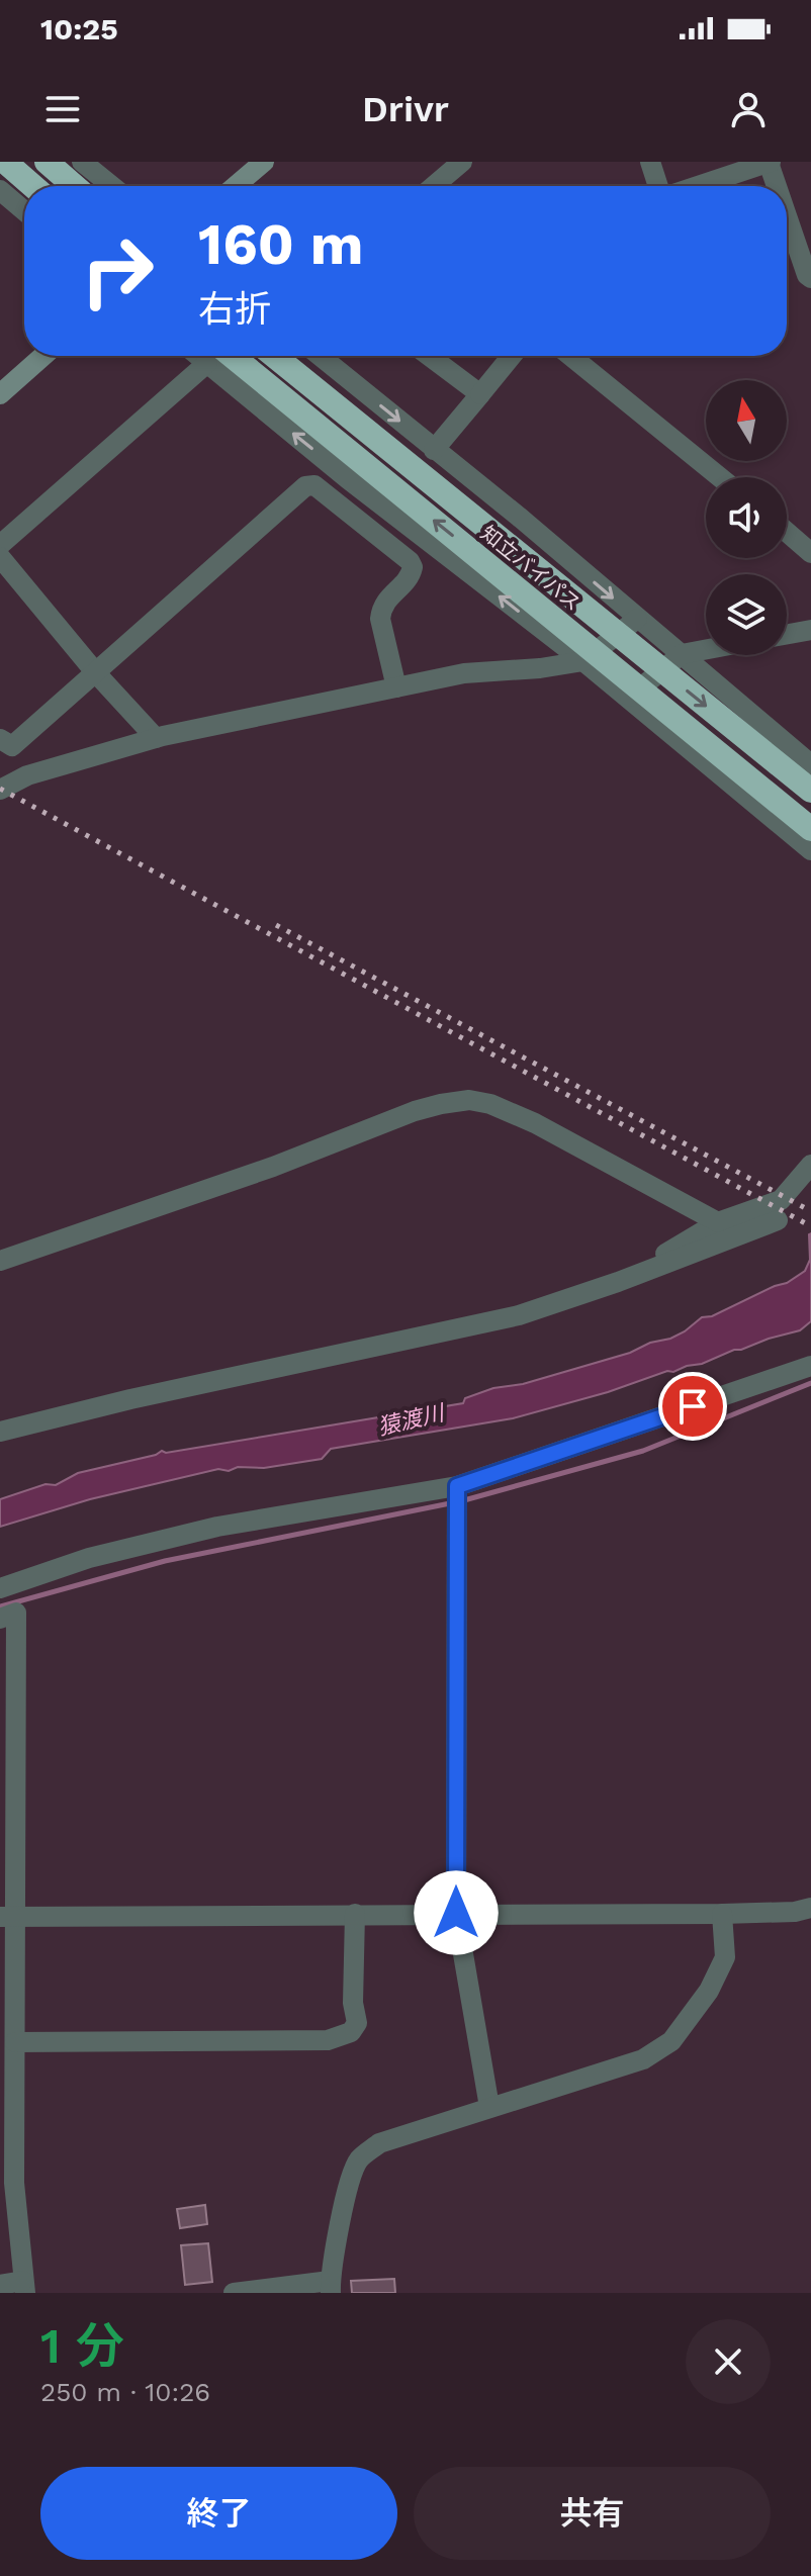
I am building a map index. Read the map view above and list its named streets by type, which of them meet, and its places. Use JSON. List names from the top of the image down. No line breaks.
{"streets":{"highway":["知立バイパス"]},"water":["猿渡川"],"north":"top","page":{"status":"10:25","header":"Drivr","turn":["160 m","右折"],"heading":["1 分","250 m · 10:26"],"buttons":["終了","共有"]}}
